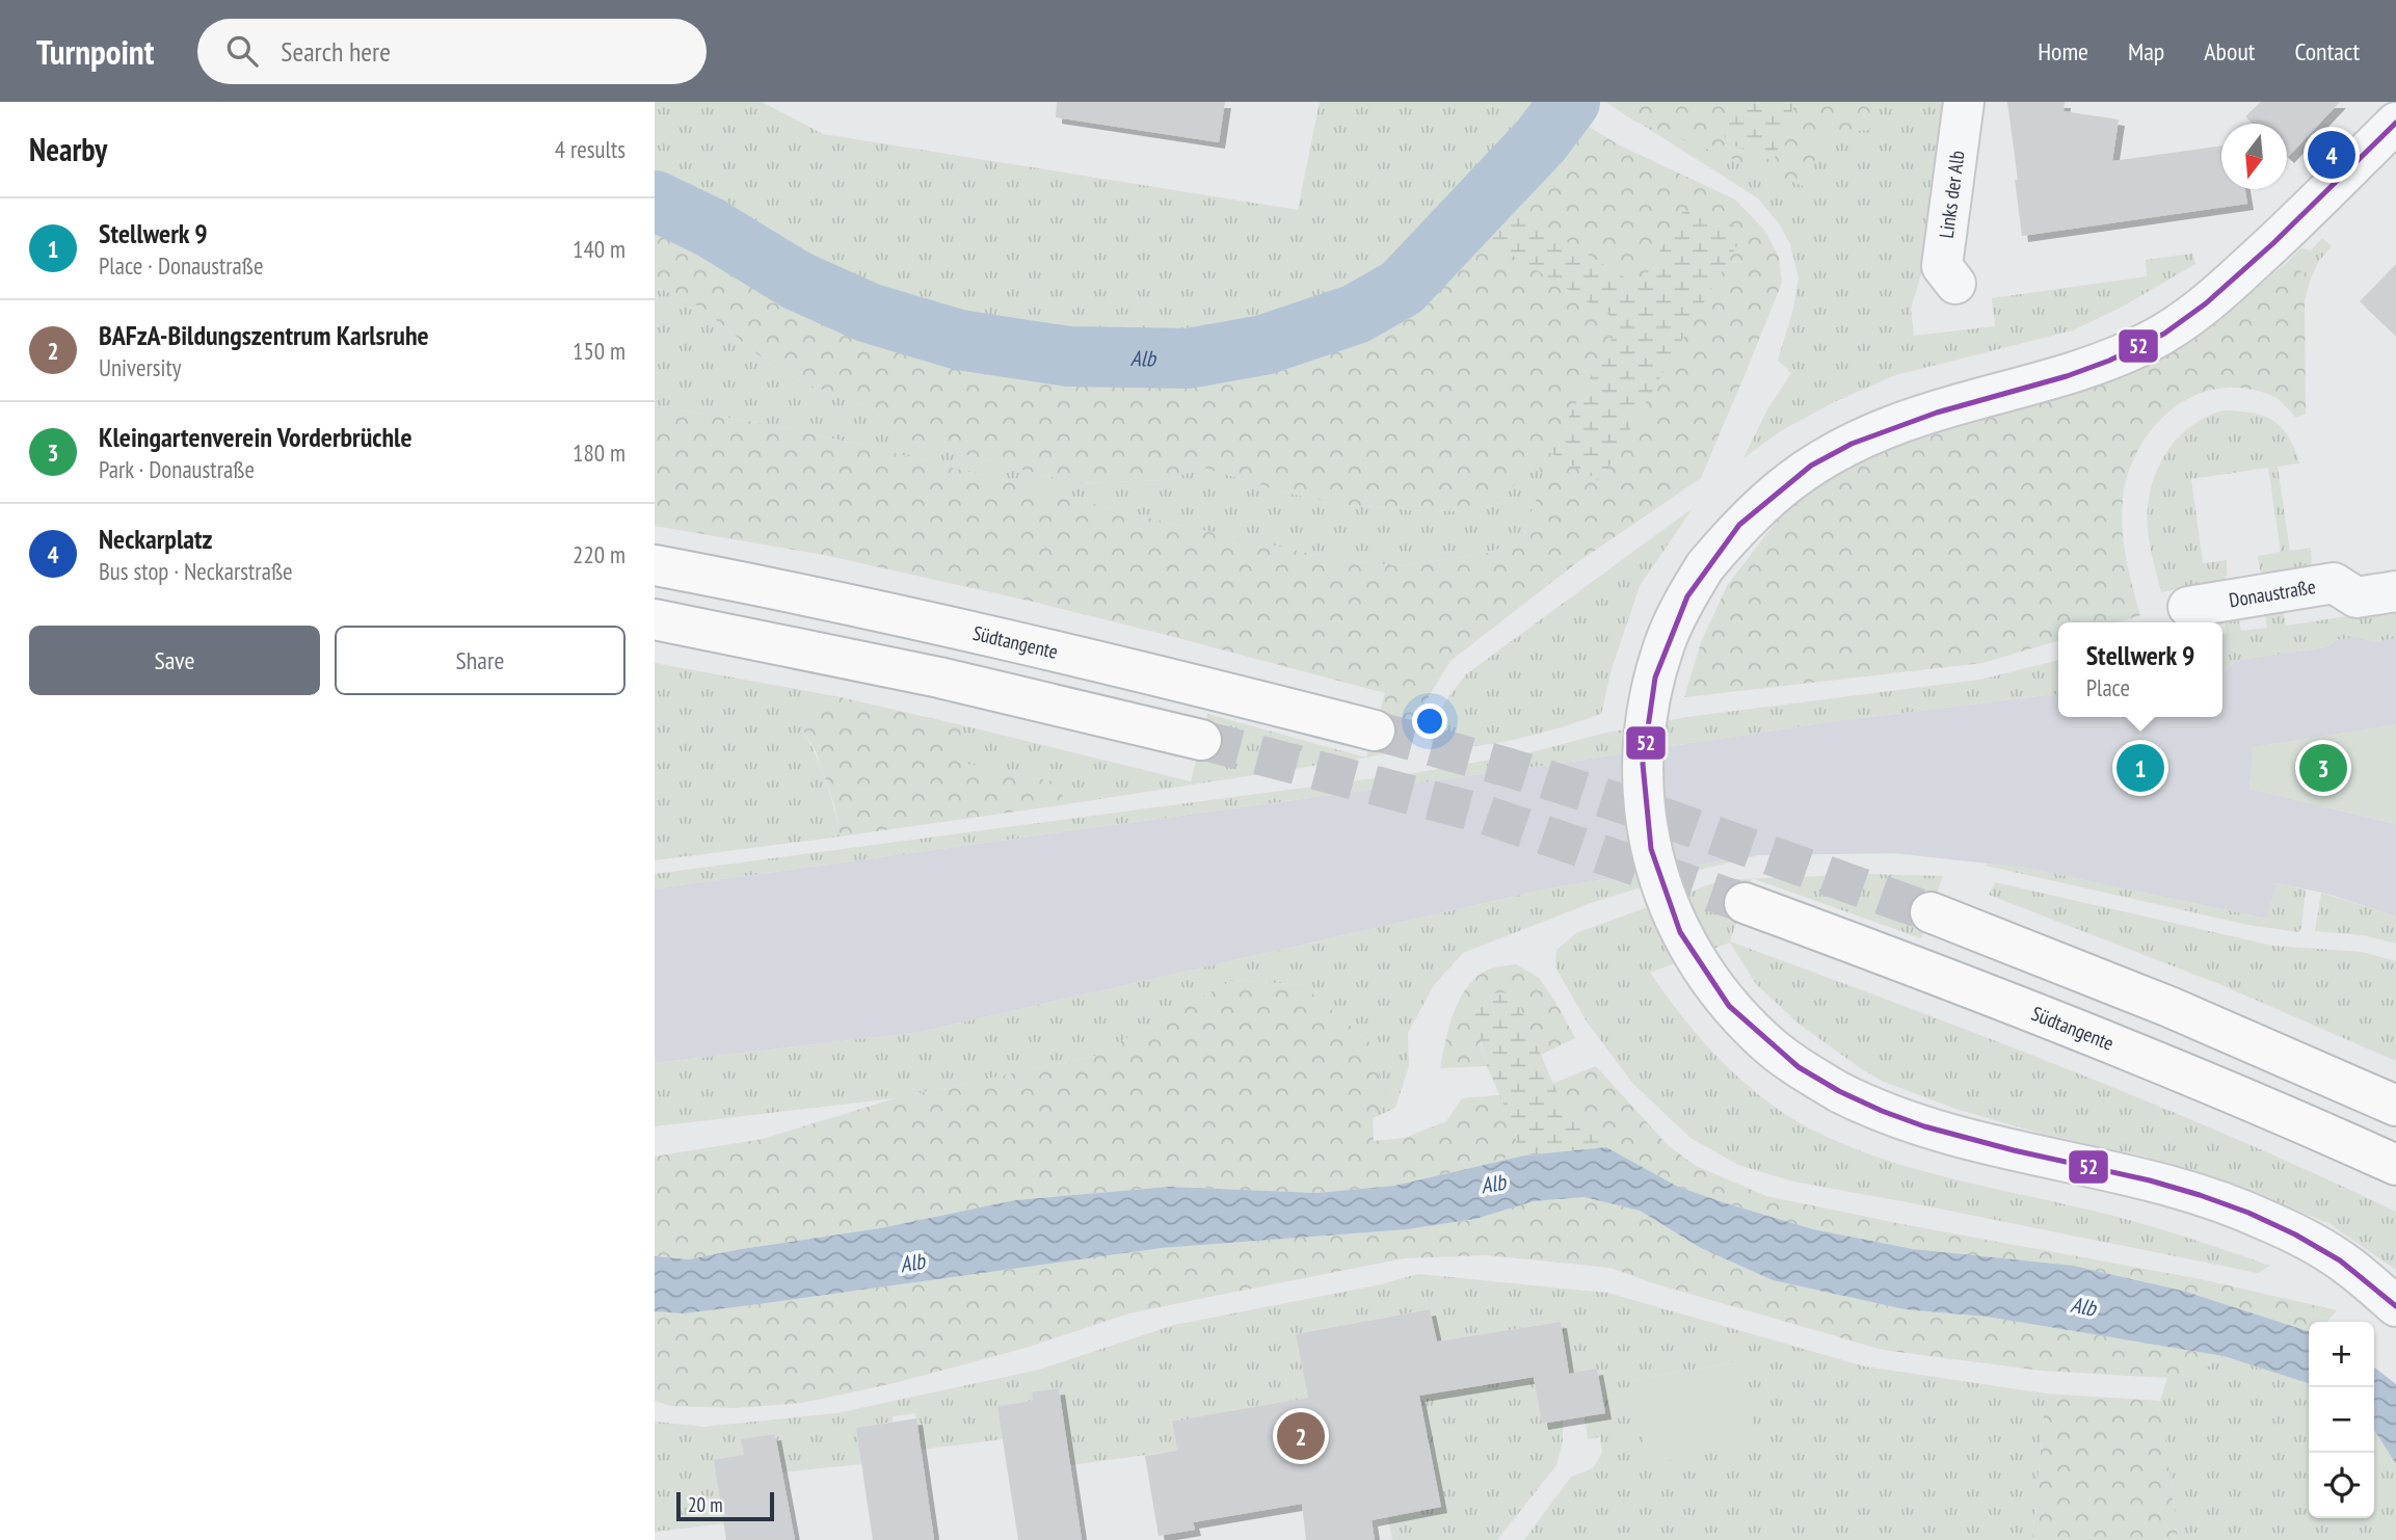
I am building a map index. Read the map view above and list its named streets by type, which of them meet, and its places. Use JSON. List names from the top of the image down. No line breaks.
{"streets":{"highway":["Südtangente"],"street":["Links der Alb","Donaustraße"]},"water":["Alb"],"lines":["transit line 52"],"scale_bar":"20 m","north":"bottom","page":{"header":"Turnpoint","search":"Search here","nav":["Home","Map","About","Contact"],"heading":["Nearby","4 results"],"pins":["4","1","3","2"],"list":[{"mark":"1","name":"Stellwerk 9","note":"Place · Donaustraße","value":"140 m"},{"mark":"2","name":"BAFzA-Bildungszentrum Karlsruhe","note":"University","value":"150 m"},{"mark":"3","name":"Kleingartenverein Vorderbrüchle","note":"Park · Donaustraße","value":"180 m"},{"mark":"4","name":"Neckarplatz","note":"Bus stop · Neckarstraße","value":"220 m"}],"buttons":["Save","Share"],"popup":["Stellwerk 9","Place"],"map_buttons":["+","−"],"scale":"20 m"}}
